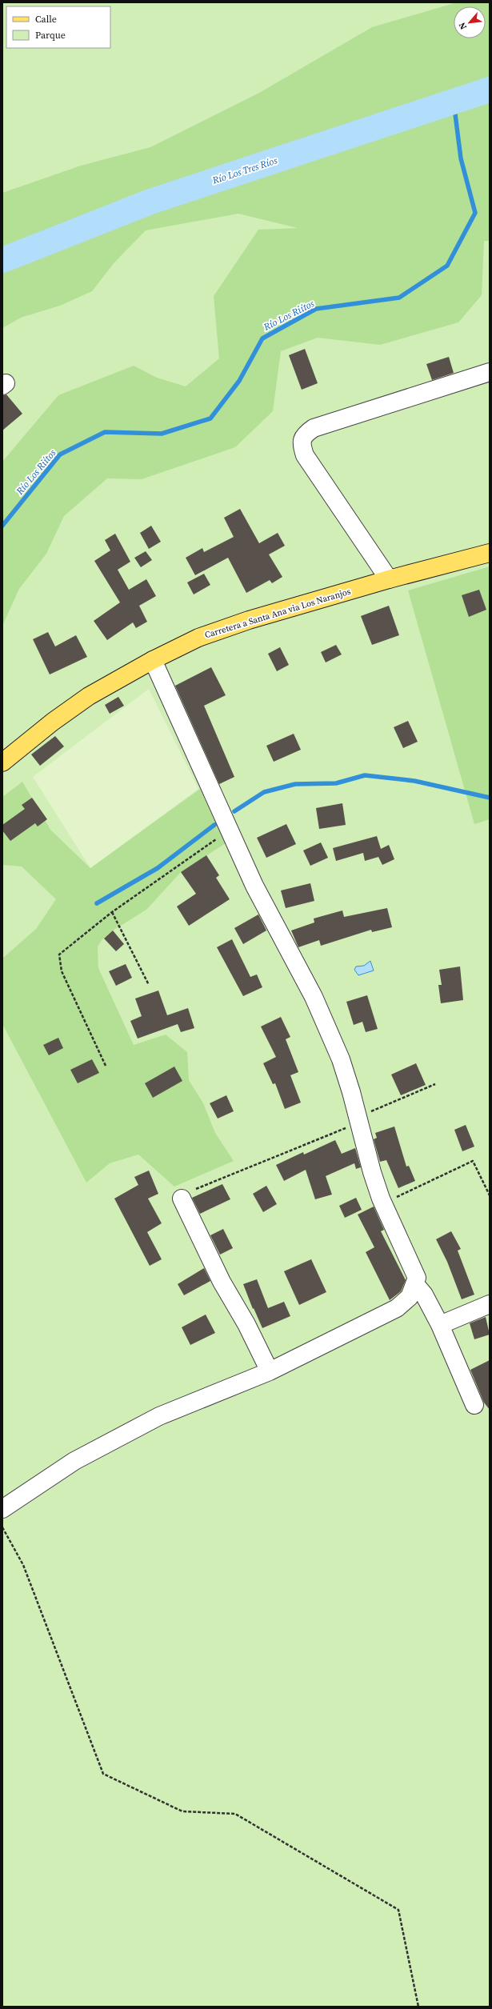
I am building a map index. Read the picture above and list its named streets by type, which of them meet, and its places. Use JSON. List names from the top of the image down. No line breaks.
{"streets":{"main road":["Carretera a Santa Ana via Los Naranjos"]},"water":["Río Los Tres Ríos","Río Los Riítos"],"legend":["Calle","Parque"],"north":"bottom left"}
